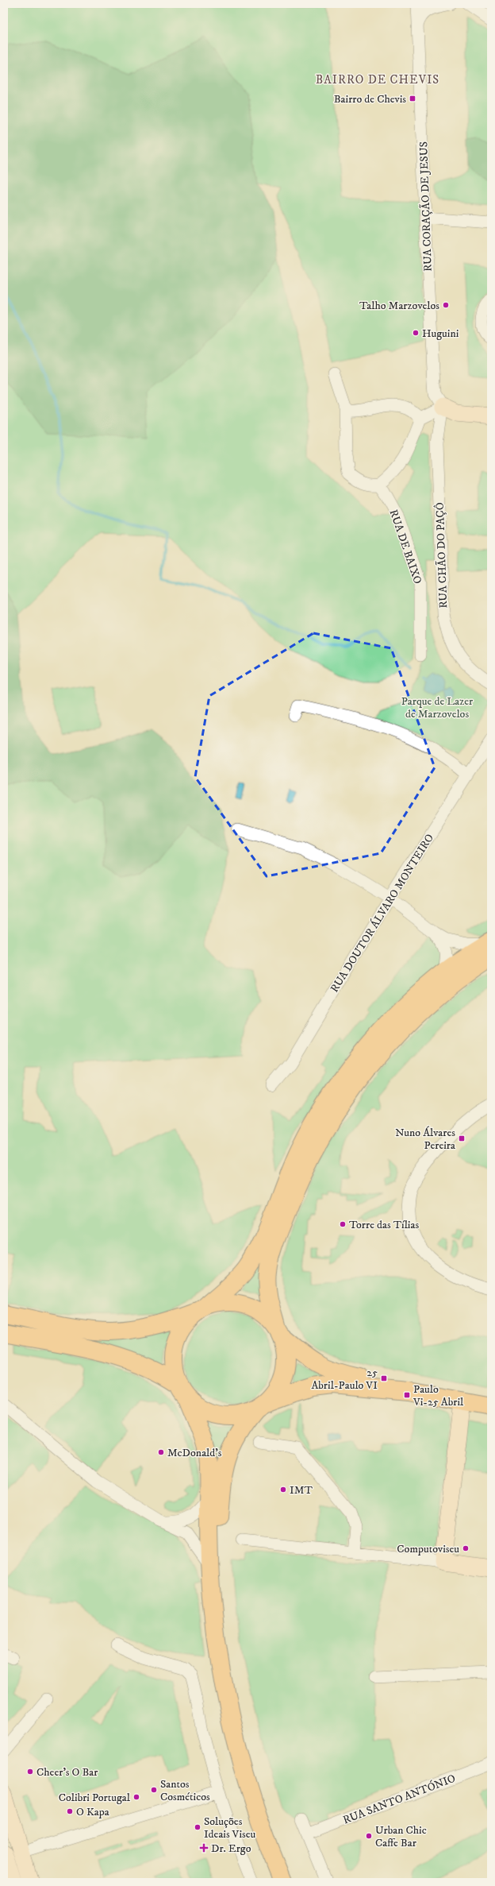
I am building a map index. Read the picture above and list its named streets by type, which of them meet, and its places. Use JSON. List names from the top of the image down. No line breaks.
{"streets":{"street":["RUA CORAÇÃO DE JESUS","RUA DE BAIXO","RUA CHÃO DO PAÇÔ","RUA DOUTOR ÁLVARO MONTEIRO","RUA SANTO ANTÓNIO"]},"crossings":[["RUA CORAÇÃO DE JESUS","RUA CHÃO DO PAÇÔ"]],"districts":["BAIRRO DE CHEVIS"],"parks":["Parque de Lazer de Marzovelos"],"places":{"transit":["Bairro de Chevis","Nuno Álvares Pereira","25 Abril-Paulo VI","Paulo Vi-25 Abril"],"other":["Talho Marzovelos","Huguini","Torre das Tílias","McDonald's","IMT","Computoviseu","Cheer's O Bar","Santos Cosméticos","Colibri Portugal","O Kapa","Soluções Ideais Viseu","Urban Chic Caffe Bar"],"health":["Dr. Ergo"]}}
